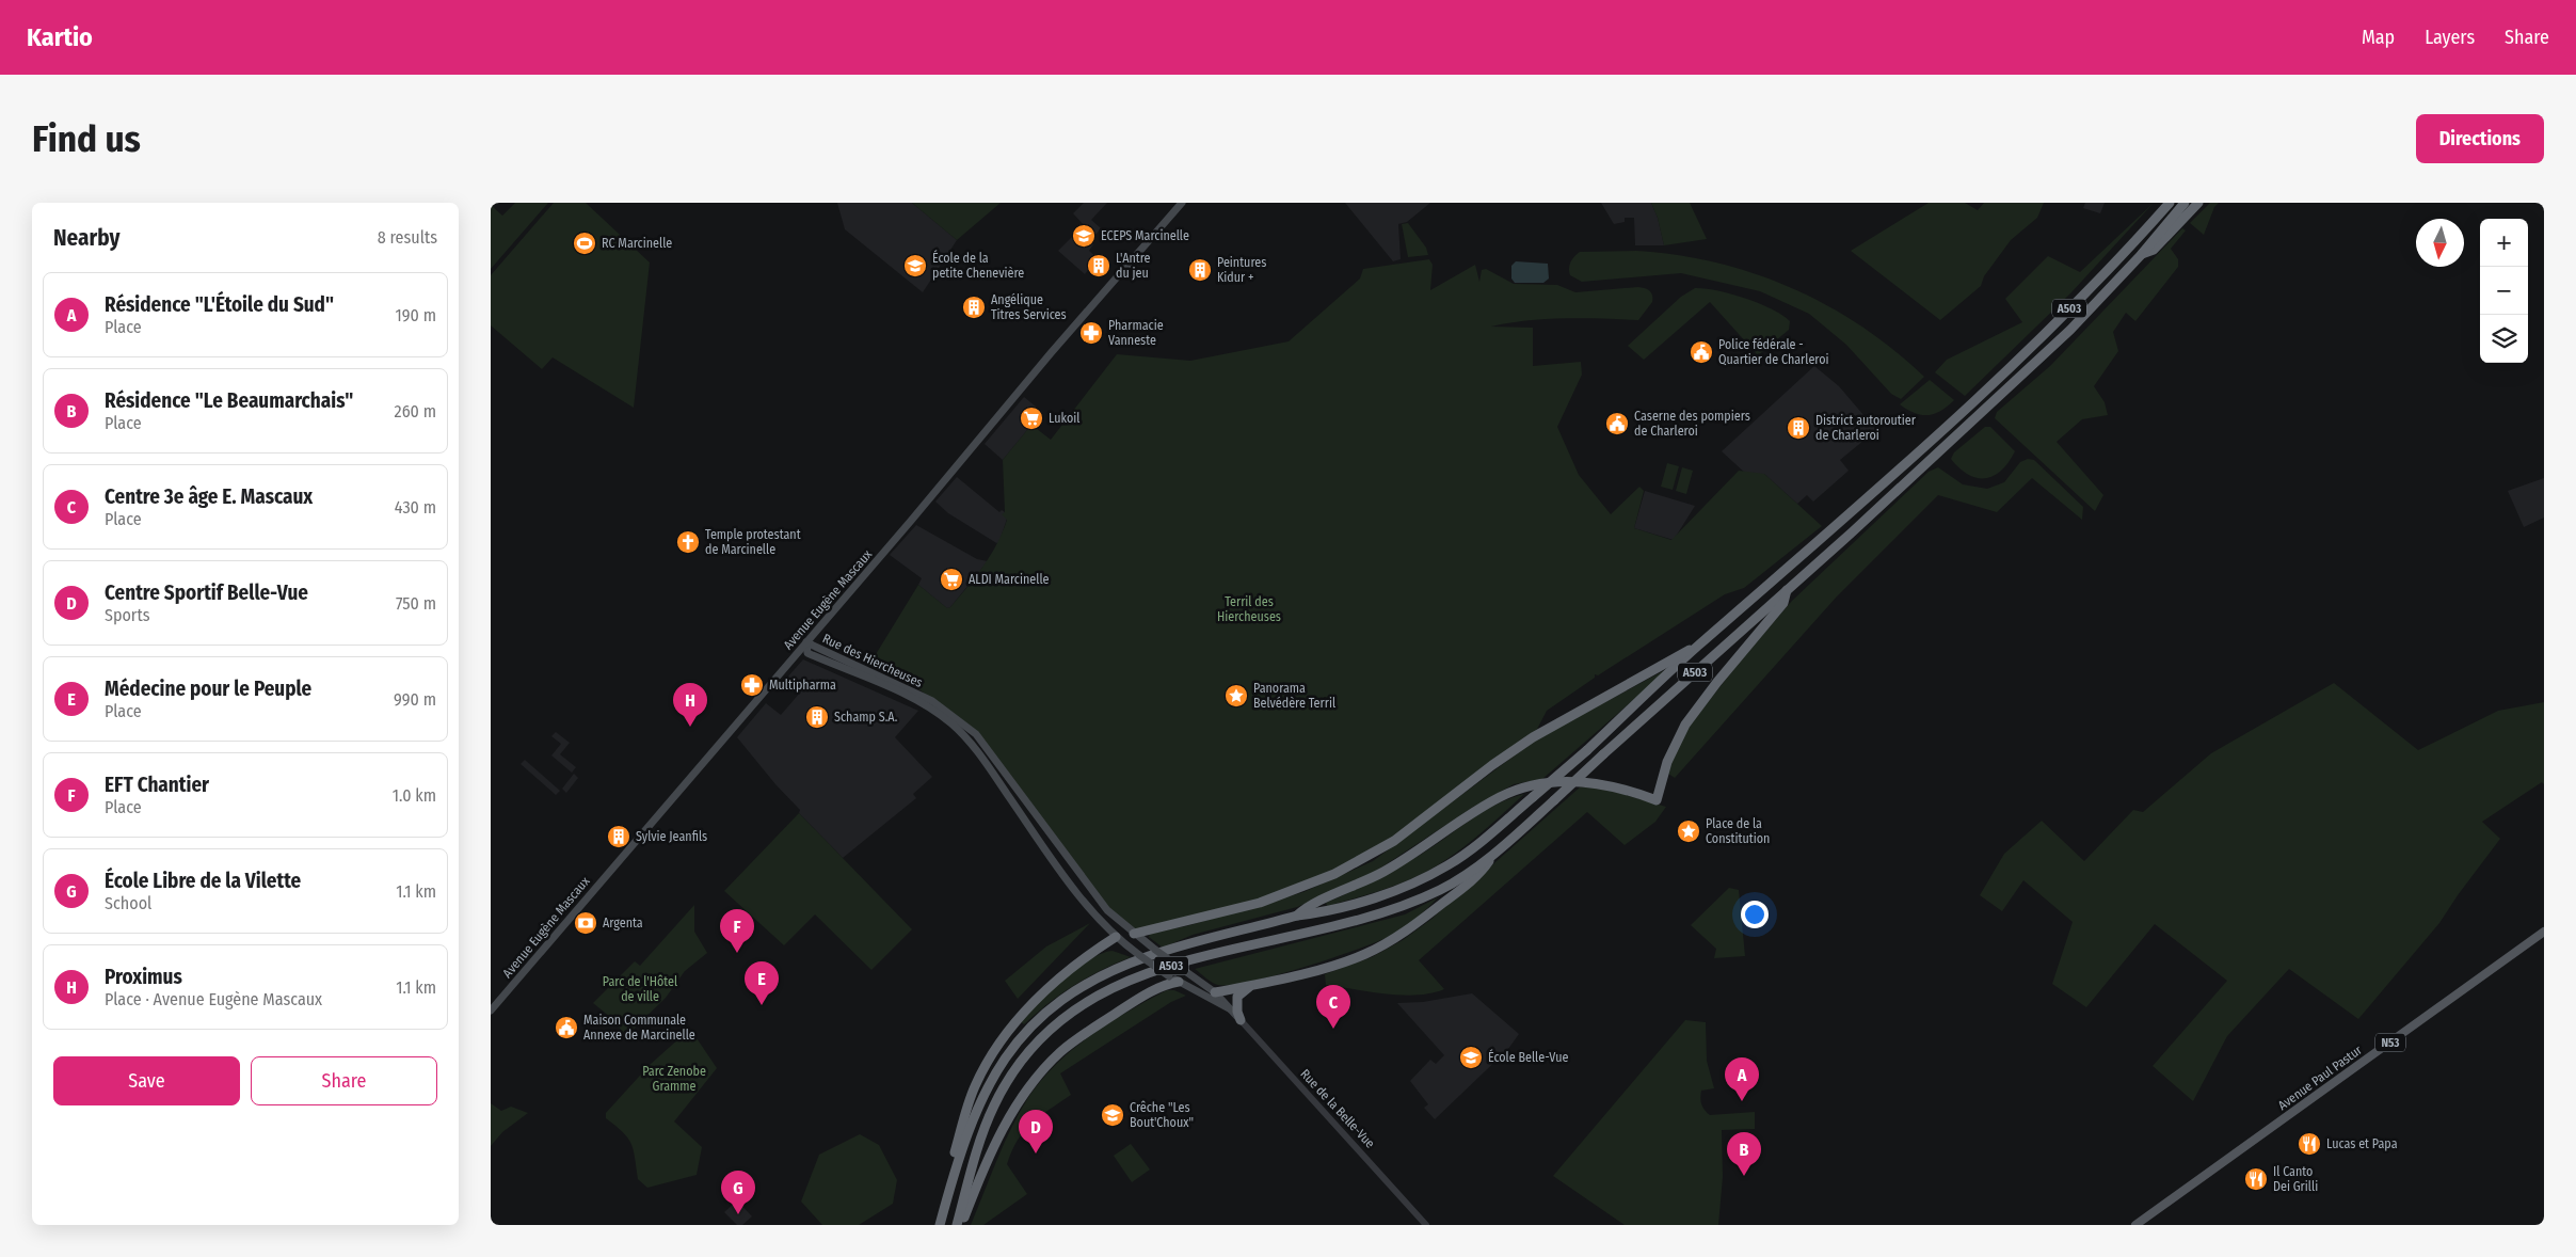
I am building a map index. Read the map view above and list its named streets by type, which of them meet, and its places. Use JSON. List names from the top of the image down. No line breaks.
{"streets":{"highway":["A503"],"main road":["Avenue Eugène Mascaux","Rue des Hiercheuses","N53","Avenue Paul Pastur","Rue de la Belle-Vue"]},"crossings":[["Avenue Eugène Mascaux","Rue des Hiercheuses"],["Rue des Hiercheuses","Rue de la Belle-Vue"]],"parks":["Terril des Hiercheuses","Parc de l'Hôtel de ville","Parc Zenobe Gramme"],"places":{"school or university":["ECEPS Marcinelle","École de la petite Chenevière","École Belle-Vue","Crêche \"Les Bout'Choux\""],"sports":["RC Marcinelle"],"building":["L'Antre du jeu","Peintures Kidur +","Angélique Titres Services","District autoroutier de Charleroi","Schamp S.A.","Sylvie Jeanfils"],"pharmacy":["Pharmacie Vanneste","Multipharma"],"public building":["Police fédérale - Quartier de Charleroi","Caserne des pompiers de Charleroi","Maison Communale Annexe de Marcinelle"],"supermarket":["Lukoil","ALDI Marcinelle"],"church":["Temple protestant de Marcinelle"],"place":["Panorama Belvédère Terril","Place de la Constitution"],"bank":["Argenta"],"restaurant":["Lucas et Papa","Il Canto Dei Grilli"]},"north":"bottom","page":{"header":"Kartio","nav":["Map","Layers","Share"],"buttons":["Directions",["Save","Share"]],"title":"Find us","heading":["Nearby","8 results"],"map_buttons":["+","−"],"list":[{"mark":"A","name":"Résidence \"L'Étoile du Sud\"","note":"Place","value":"190 m"},{"mark":"B","name":"Résidence \"Le Beaumarchais\"","note":"Place","value":"260 m"},{"mark":"C","name":"Centre 3e âge E. Mascaux","note":"Place","value":"430 m"},{"mark":"D","name":"Centre Sportif Belle-Vue","note":"Sports","value":"750 m"},{"mark":"E","name":"Médecine pour le Peuple","note":"Place","value":"990 m"},{"mark":"F","name":"EFT Chantier","note":"Place","value":"1.0 km"},{"mark":"G","name":"École Libre de la Vilette","note":"School","value":"1.1 km"},{"mark":"H","name":"Proximus","note":"Place · Avenue Eugène Mascaux","value":"1.1 km"}],"pins":["H","F","E","C","A","D","B","G"]}}
